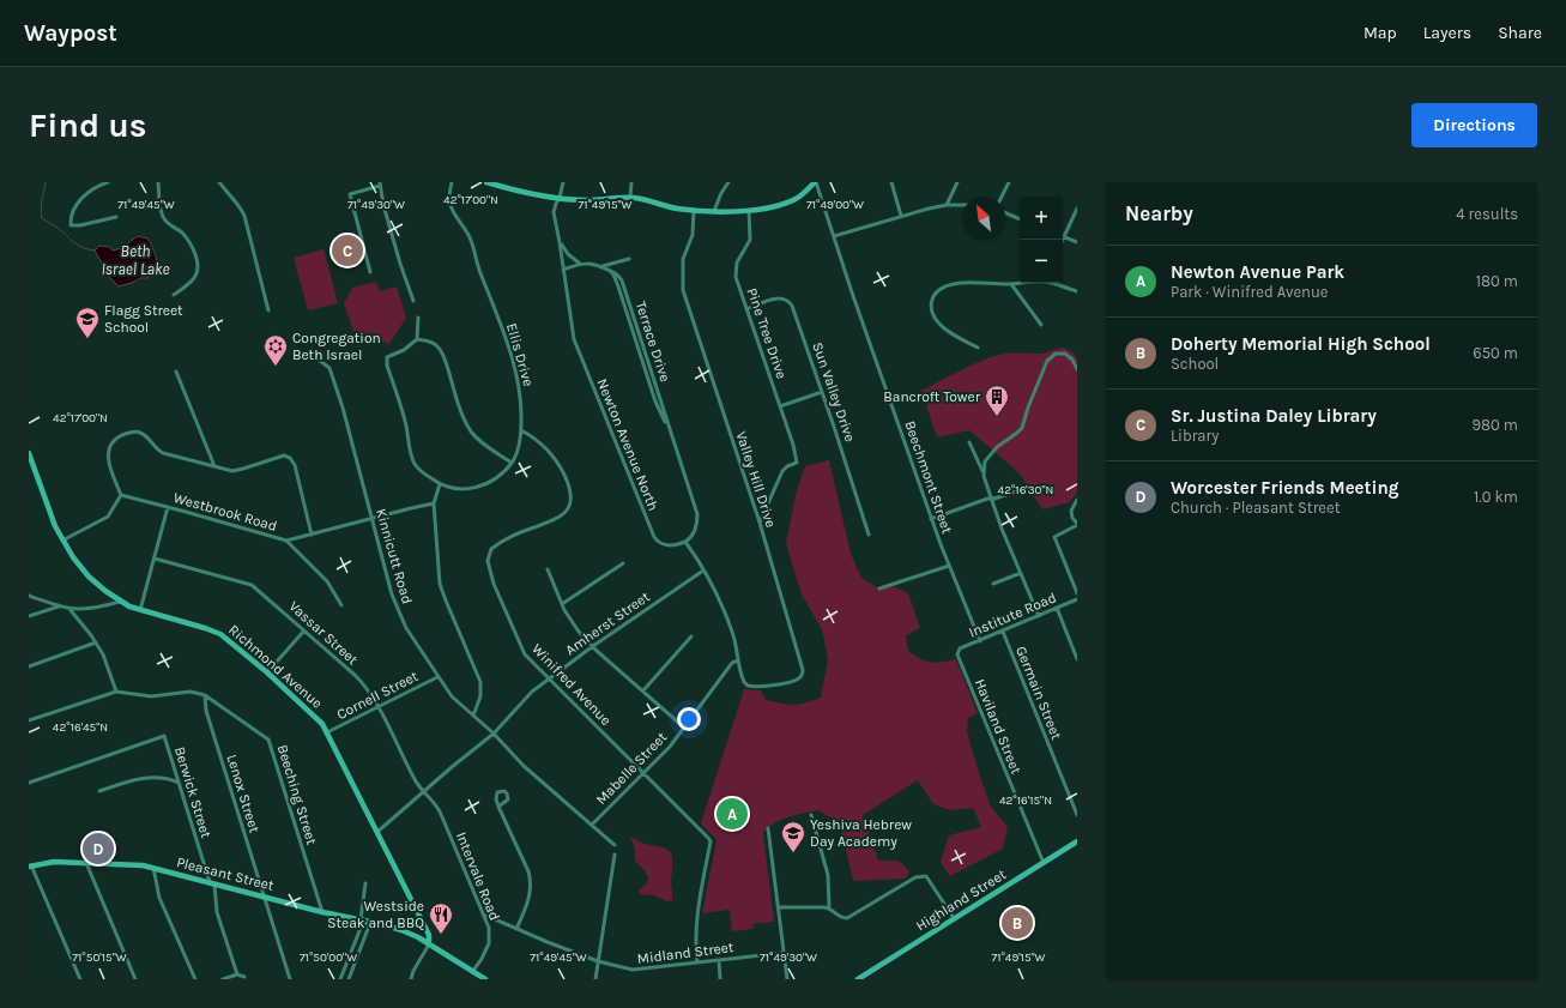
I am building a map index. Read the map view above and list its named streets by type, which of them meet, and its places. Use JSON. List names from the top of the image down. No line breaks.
{"streets":{"main road":["Richmond Avenue","Pleasant Street","Highland Street"],"street":["Pine Tree Drive","Terrace Drive","Ellis Drive","Sun Valley Drive","Newton Avenue North","Beechmont Street","Valley Hill Drive","Westbrook Road","Kinnicutt Road","Institute Road","Amherst Street","Vassar Street","Winifred Avenue","Germain Street","Cornell Street","Haviland Street","Mabelle Street","Berwick Street","Lenox Street","Beeching Street","Intervale Road","Midland Street"]},"crossings":[["Pine Tree Drive","Sun Valley Drive"],["Pine Tree Drive","Valley Hill Drive"],["Terrace Drive","Newton Avenue North"],["Ellis Drive","Winifred Avenue"],["Beechmont Street","Institute Road"],["Valley Hill Drive","Mabelle Street"],["Westbrook Road","Kinnicutt Road"],["Kinnicutt Road","Amherst Street"],["Kinnicutt Road","Cornell Street"],["Kinnicutt Road","Mabelle Street"],["Institute Road","Germain Street"],["Institute Road","Haviland Street"],["Amherst Street","Vassar Street"],["Amherst Street","Richmond Avenue"],["Amherst Street","Winifred Avenue"],["Amherst Street","Intervale Road"],["Vassar Street","Cornell Street"],["Vassar Street","Intervale Road"],["Richmond Avenue","Cornell Street"],["Richmond Avenue","Pleasant Street"],["Winifred Avenue","Mabelle Street"],["Winifred Avenue","Midland Street"],["Haviland Street","Highland Street"],["Berwick Street","Pleasant Street"],["Lenox Street","Beeching Street"],["Lenox Street","Pleasant Street"],["Beeching Street","Pleasant Street"],["Pleasant Street","Intervale Road"],["Intervale Road","Midland Street"]],"water":["Beth Israel Lake"],"places":{"school or university":["Flagg Street School","Yeshiva Hebrew Day Academy"],"synagogue":["Congregation Beth Israel"],"building":["Bancroft Tower"],"restaurant":["Westside Steak and BBQ"]},"north":"top left","page":{"header":"Waypost","nav":["Map","Layers","Share"],"buttons":"Directions","title":"Find us","heading":["Nearby","4 results"],"map_buttons":["+","−"],"pins":["C","A","D","B"],"list":[{"mark":"A","name":"Newton Avenue Park","note":"Park · Winifred Avenue","value":"180 m"},{"mark":"B","name":"Doherty Memorial High School","note":"School","value":"650 m"},{"mark":"C","name":"Sr. Justina Daley Library","note":"Library","value":"980 m"},{"mark":"D","name":"Worcester Friends Meeting","note":"Church · Pleasant Street","value":"1.0 km"}]},"coordinates":["42°17'00\"N","71°49'45\"W","71°49'30\"W","71°49'15\"W","71°49'00\"W","42°16'30\"N","42°16'45\"N","42°16'15\"N","71°50'15\"W","71°50'00\"W"]}
